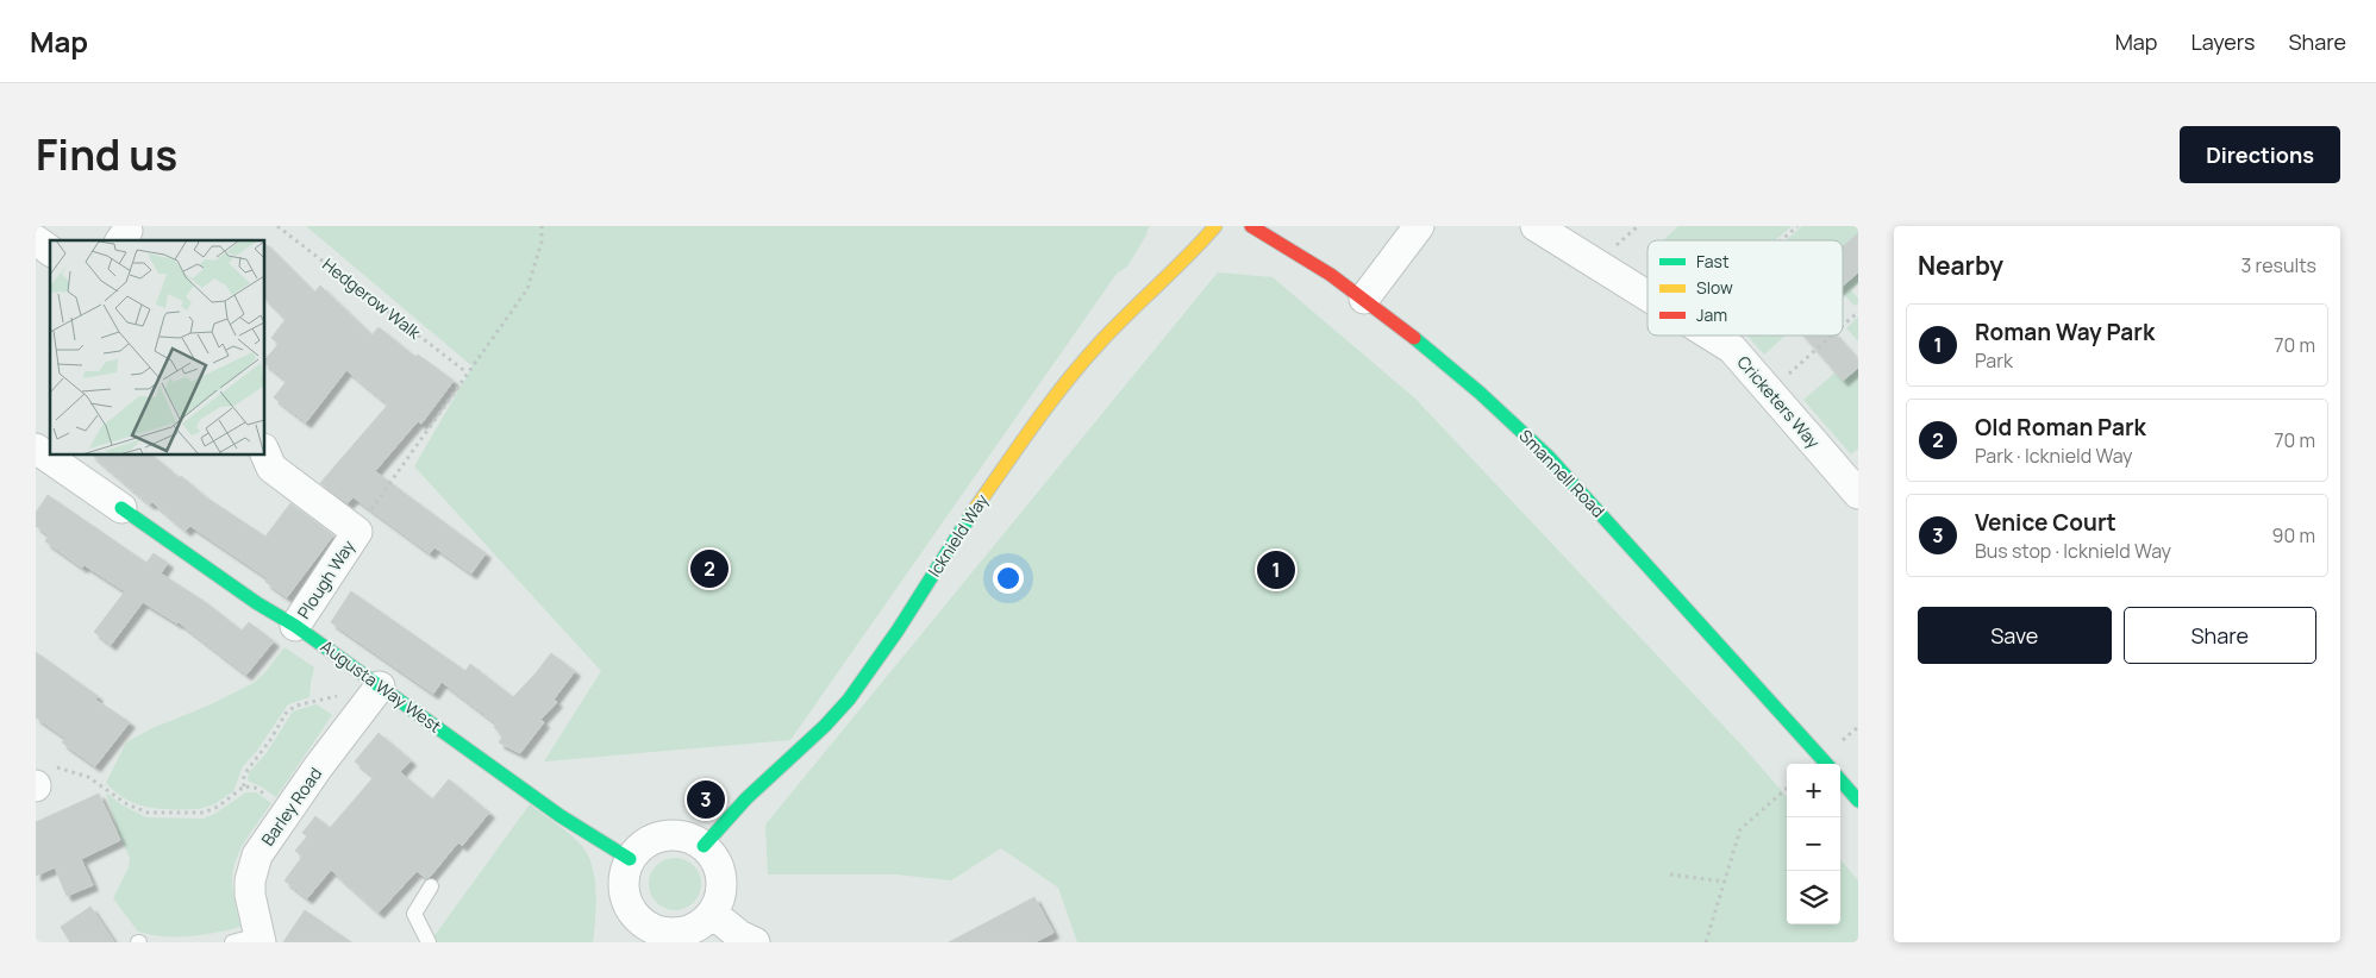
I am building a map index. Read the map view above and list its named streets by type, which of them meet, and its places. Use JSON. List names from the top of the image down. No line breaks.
{"streets":{"street":["Cricketers Way","Smannell Road","Icknield Way","Plough Way","Augusta Way West","Barley Road"],"path":["Hedgerow Walk"]},"crossings":[["Icknield Way","Augusta Way West"],["Plough Way","Augusta Way West"],["Augusta Way West","Barley Road"]],"legend":["Fast","Slow","Jam"],"page":{"header":"Map","nav":["Map","Layers","Share"],"title":"Find us","buttons":["Directions",["Save","Share"]],"heading":["Nearby","3 results"],"list":[{"mark":"1","name":"Roman Way Park","note":"Park","value":"70 m"},{"mark":"2","name":"Old Roman Park","note":"Park · Icknield Way","value":"70 m"},{"mark":"3","name":"Venice Court","note":"Bus stop · Icknield Way","value":"90 m"}],"pins":["2","1","3"],"map_buttons":["+","−"]}}
